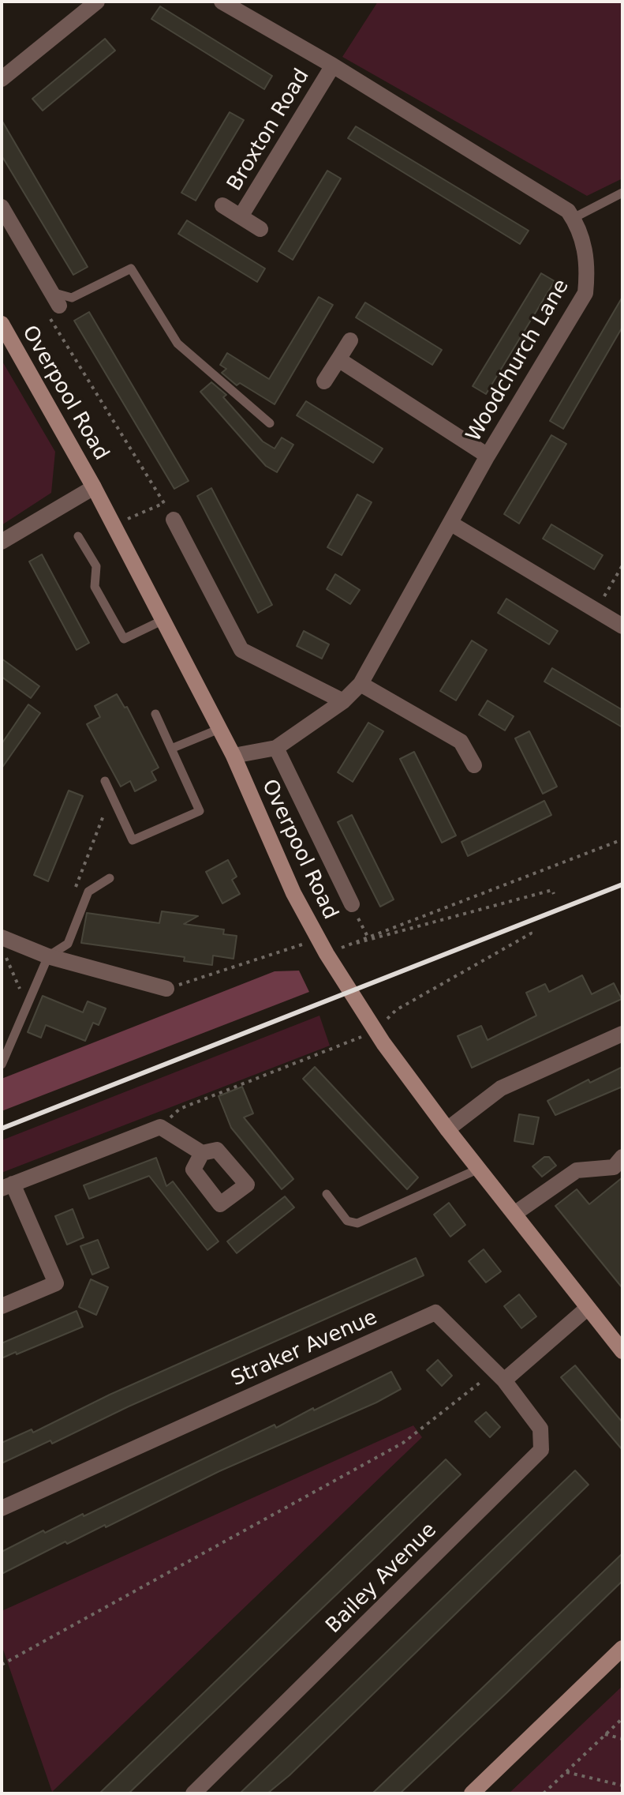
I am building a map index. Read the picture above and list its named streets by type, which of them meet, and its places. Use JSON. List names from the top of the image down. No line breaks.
{"streets":{"main road":["Overpool Road"],"street":["Broxton Road","Woodchurch Lane","Straker Avenue","Bailey Avenue"]},"crossings":[["Woodchurch Lane","Overpool Road"],["Straker Avenue","Bailey Avenue"]]}
